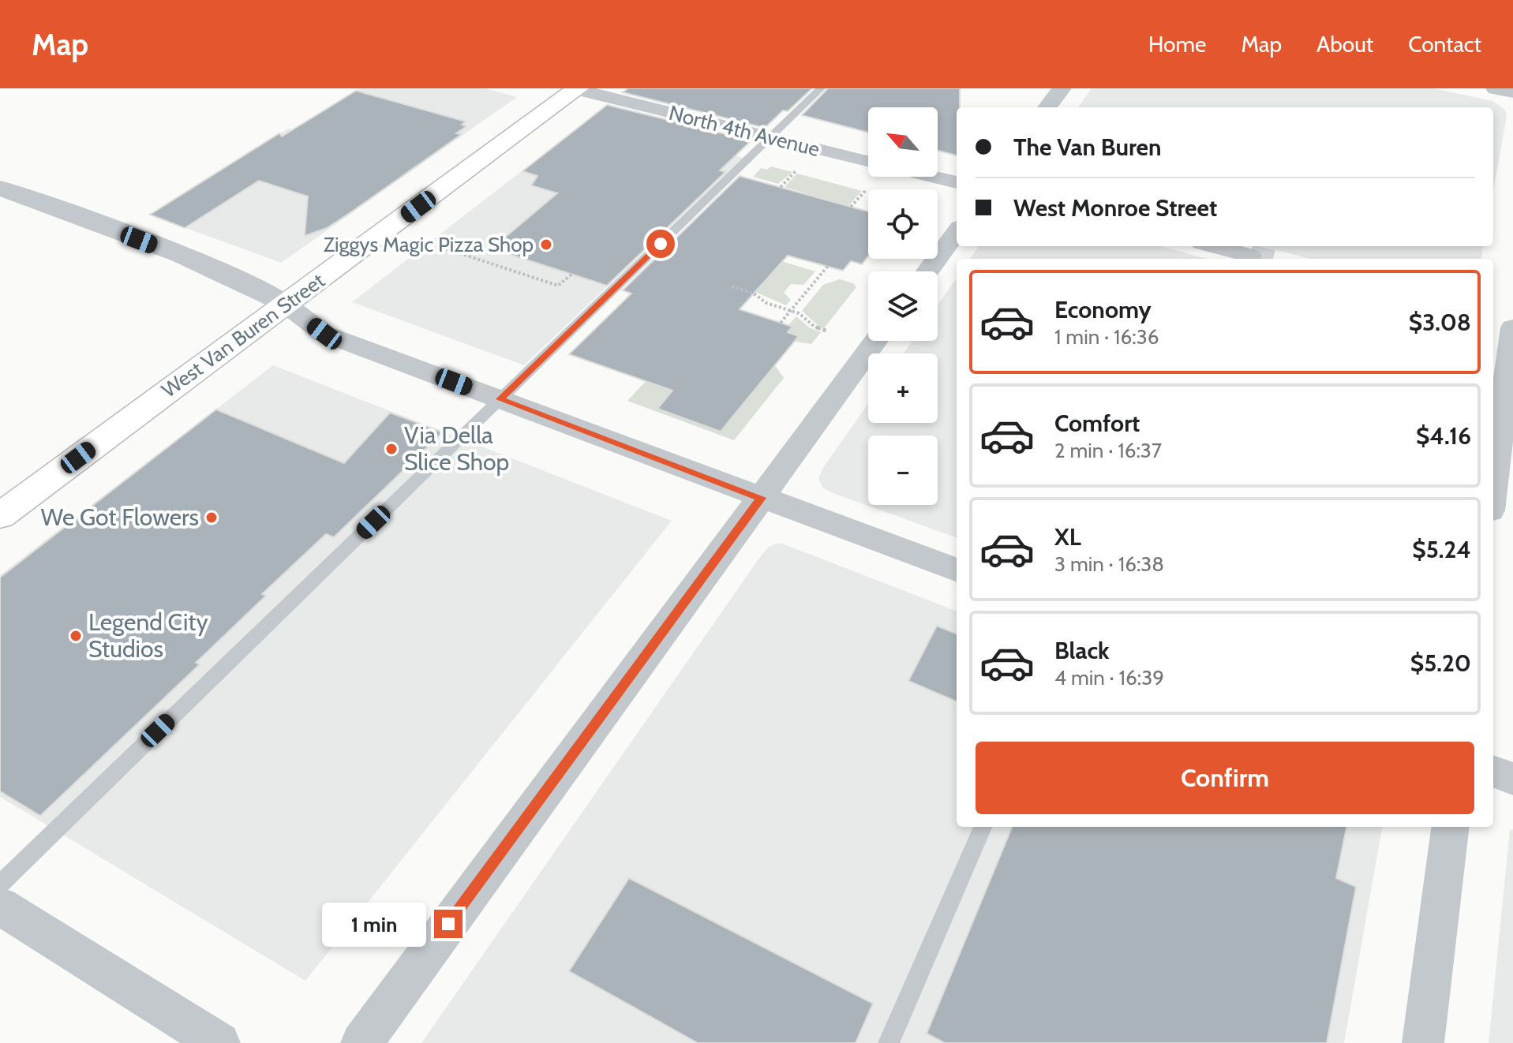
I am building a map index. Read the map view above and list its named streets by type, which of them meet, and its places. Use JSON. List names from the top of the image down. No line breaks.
{"streets":{"main road":["West Van Buren Street"],"street":["North 4th Avenue"]},"crossings":[["North 4th Avenue","West Van Buren Street"]],"places":["Ziggys Magic Pizza Shop","Via Della Slice Shop","We Got Flowers","Legend City Studios"],"north":"top left","page":{"header":"Map","nav":["Home","Map","About","Contact"],"map_buttons":["+","−"],"banner":["The Van Buren","West Monroe Street"],"list":[{"name":"Economy","note":"1 min · 16:36","value":"$3.08"},{"name":"Comfort","note":"2 min · 16:37","value":"$4.16"},{"name":"XL","note":"3 min · 16:38","value":"$5.24"},{"name":"Black","note":"4 min · 16:39","value":"$5.20"}],"buttons":"Confirm","bubble":"1 min"}}
